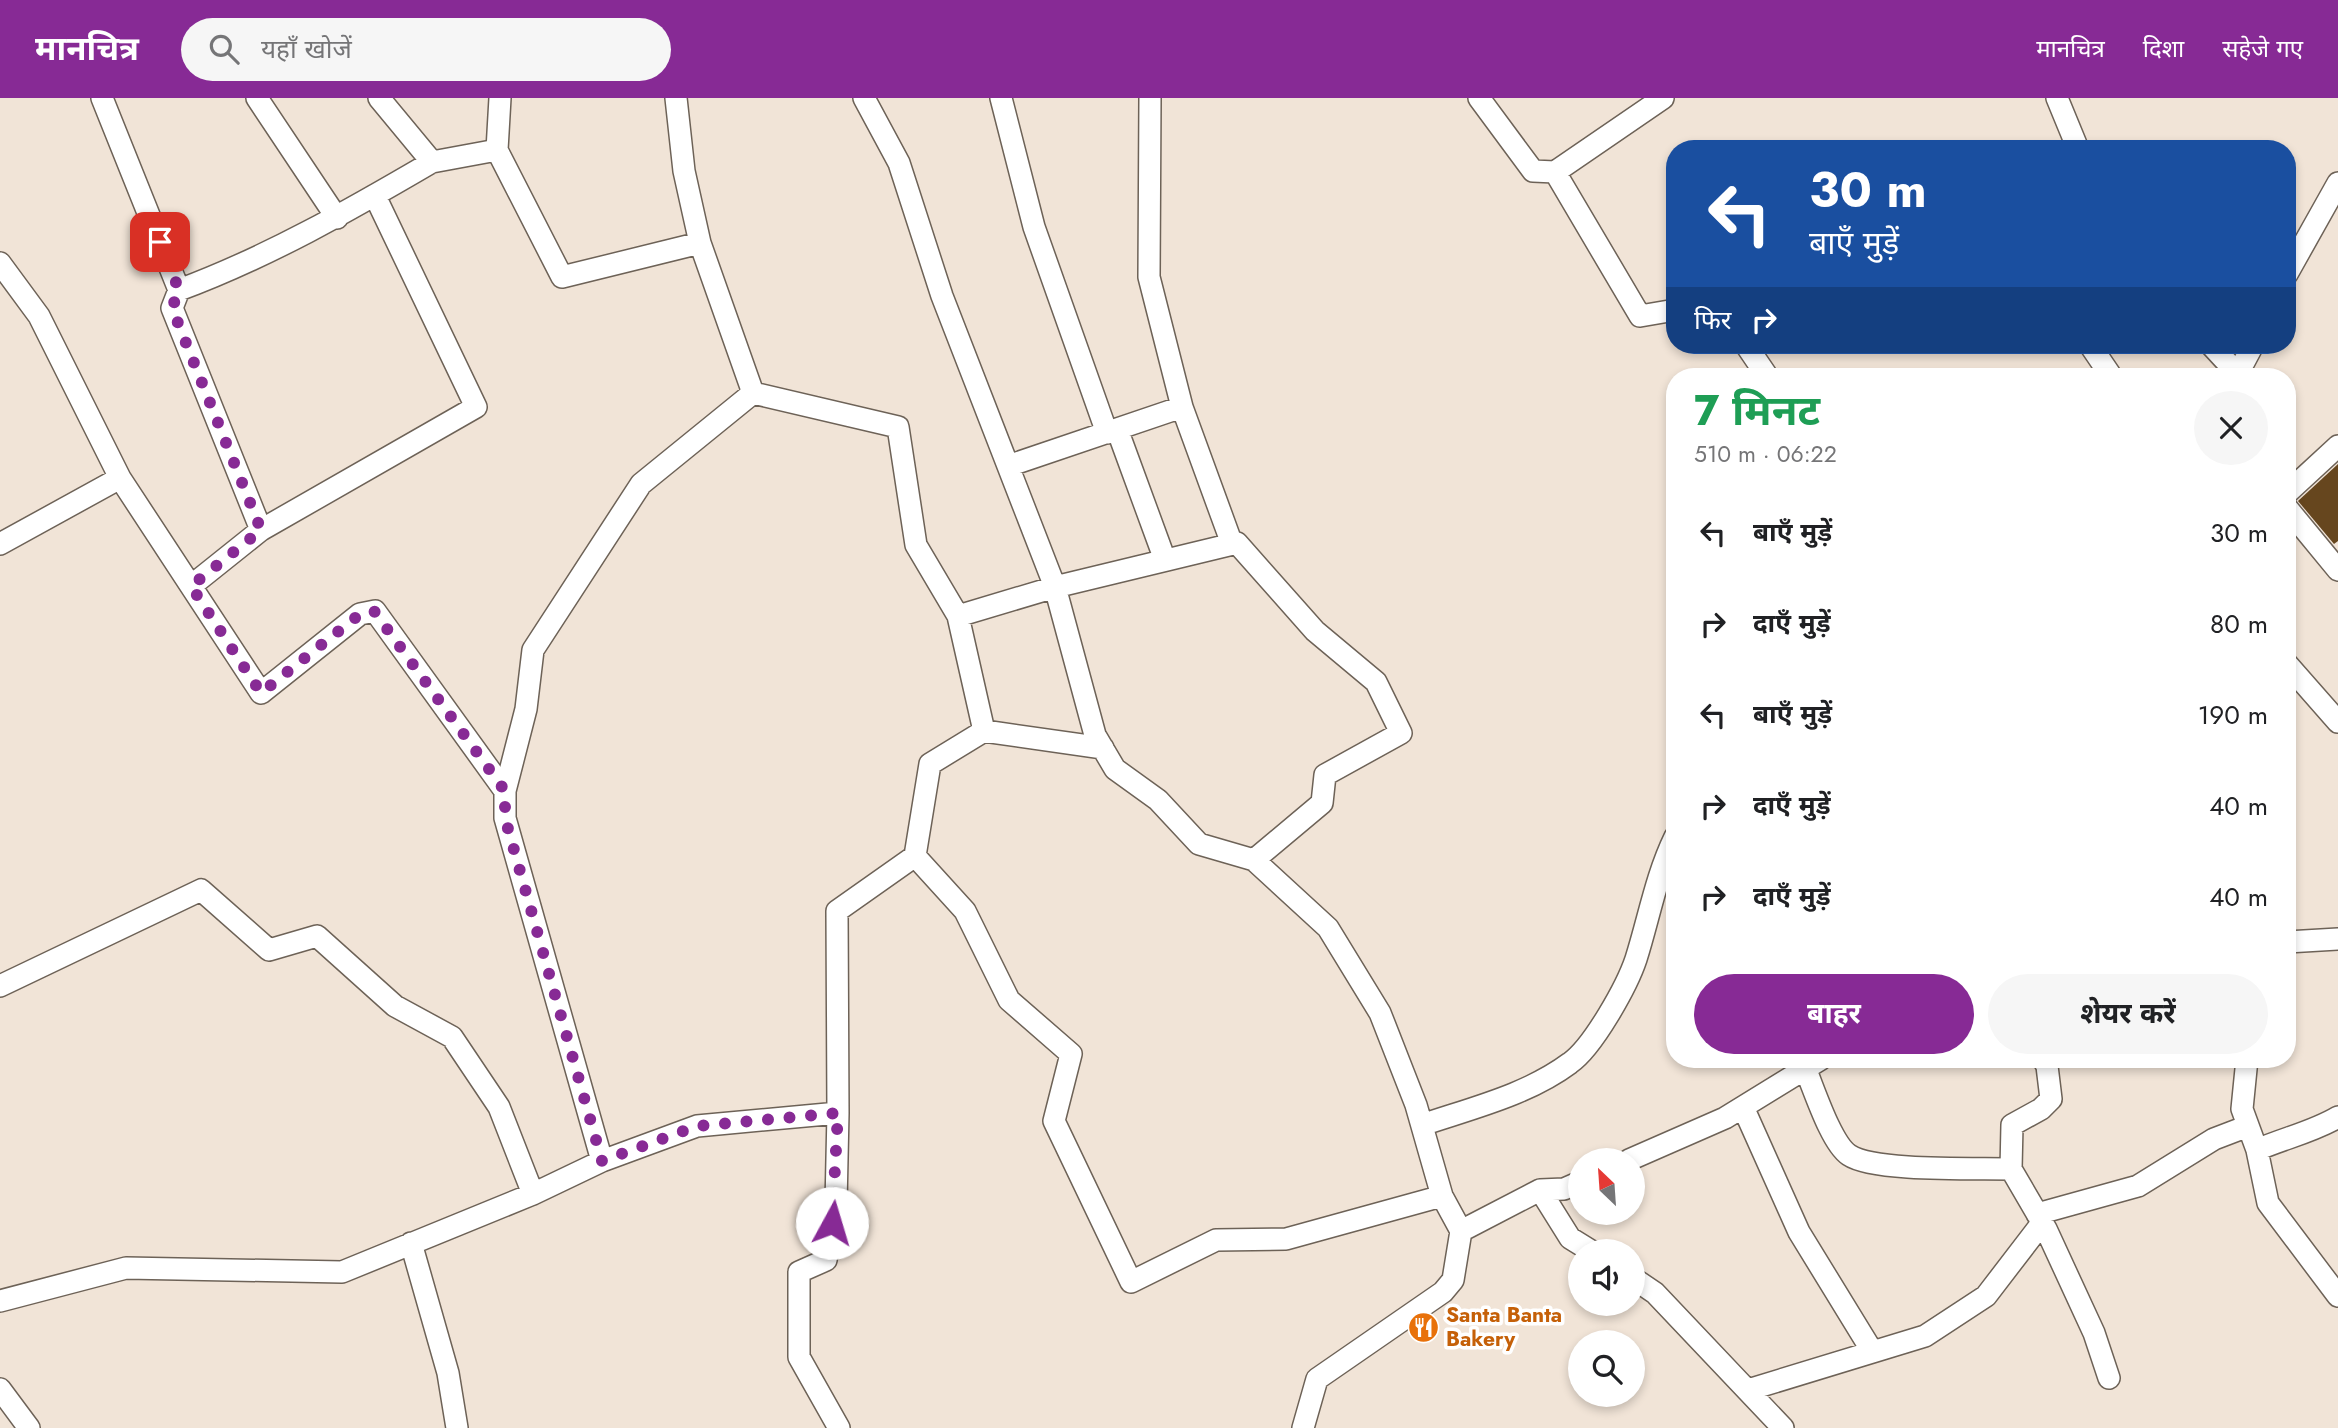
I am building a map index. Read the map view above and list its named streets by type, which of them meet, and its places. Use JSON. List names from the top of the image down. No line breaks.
{"places":{"restaurant":["Santa Banta Bakery"]},"north":"top left","page":{"header":"मानचित्र","search":"यहाँ खोजें","nav":["मानचित्र","दिशा","सहेजे गए"],"turn":["30 m","बाएँ मुड़ें"],"then":"फिर","heading":["7 मिनट","510 m · 06:22"],"list":[{"name":"बाएँ मुड़ें","value":"30 m"},{"name":"दाएँ मुड़ें","value":"80 m"},{"name":"बाएँ मुड़ें","value":"190 m"},{"name":"दाएँ मुड़ें","value":"40 m"},{"name":"दाएँ मुड़ें","value":"40 m"}],"buttons":["बाहर","शेयर करें"]}}
